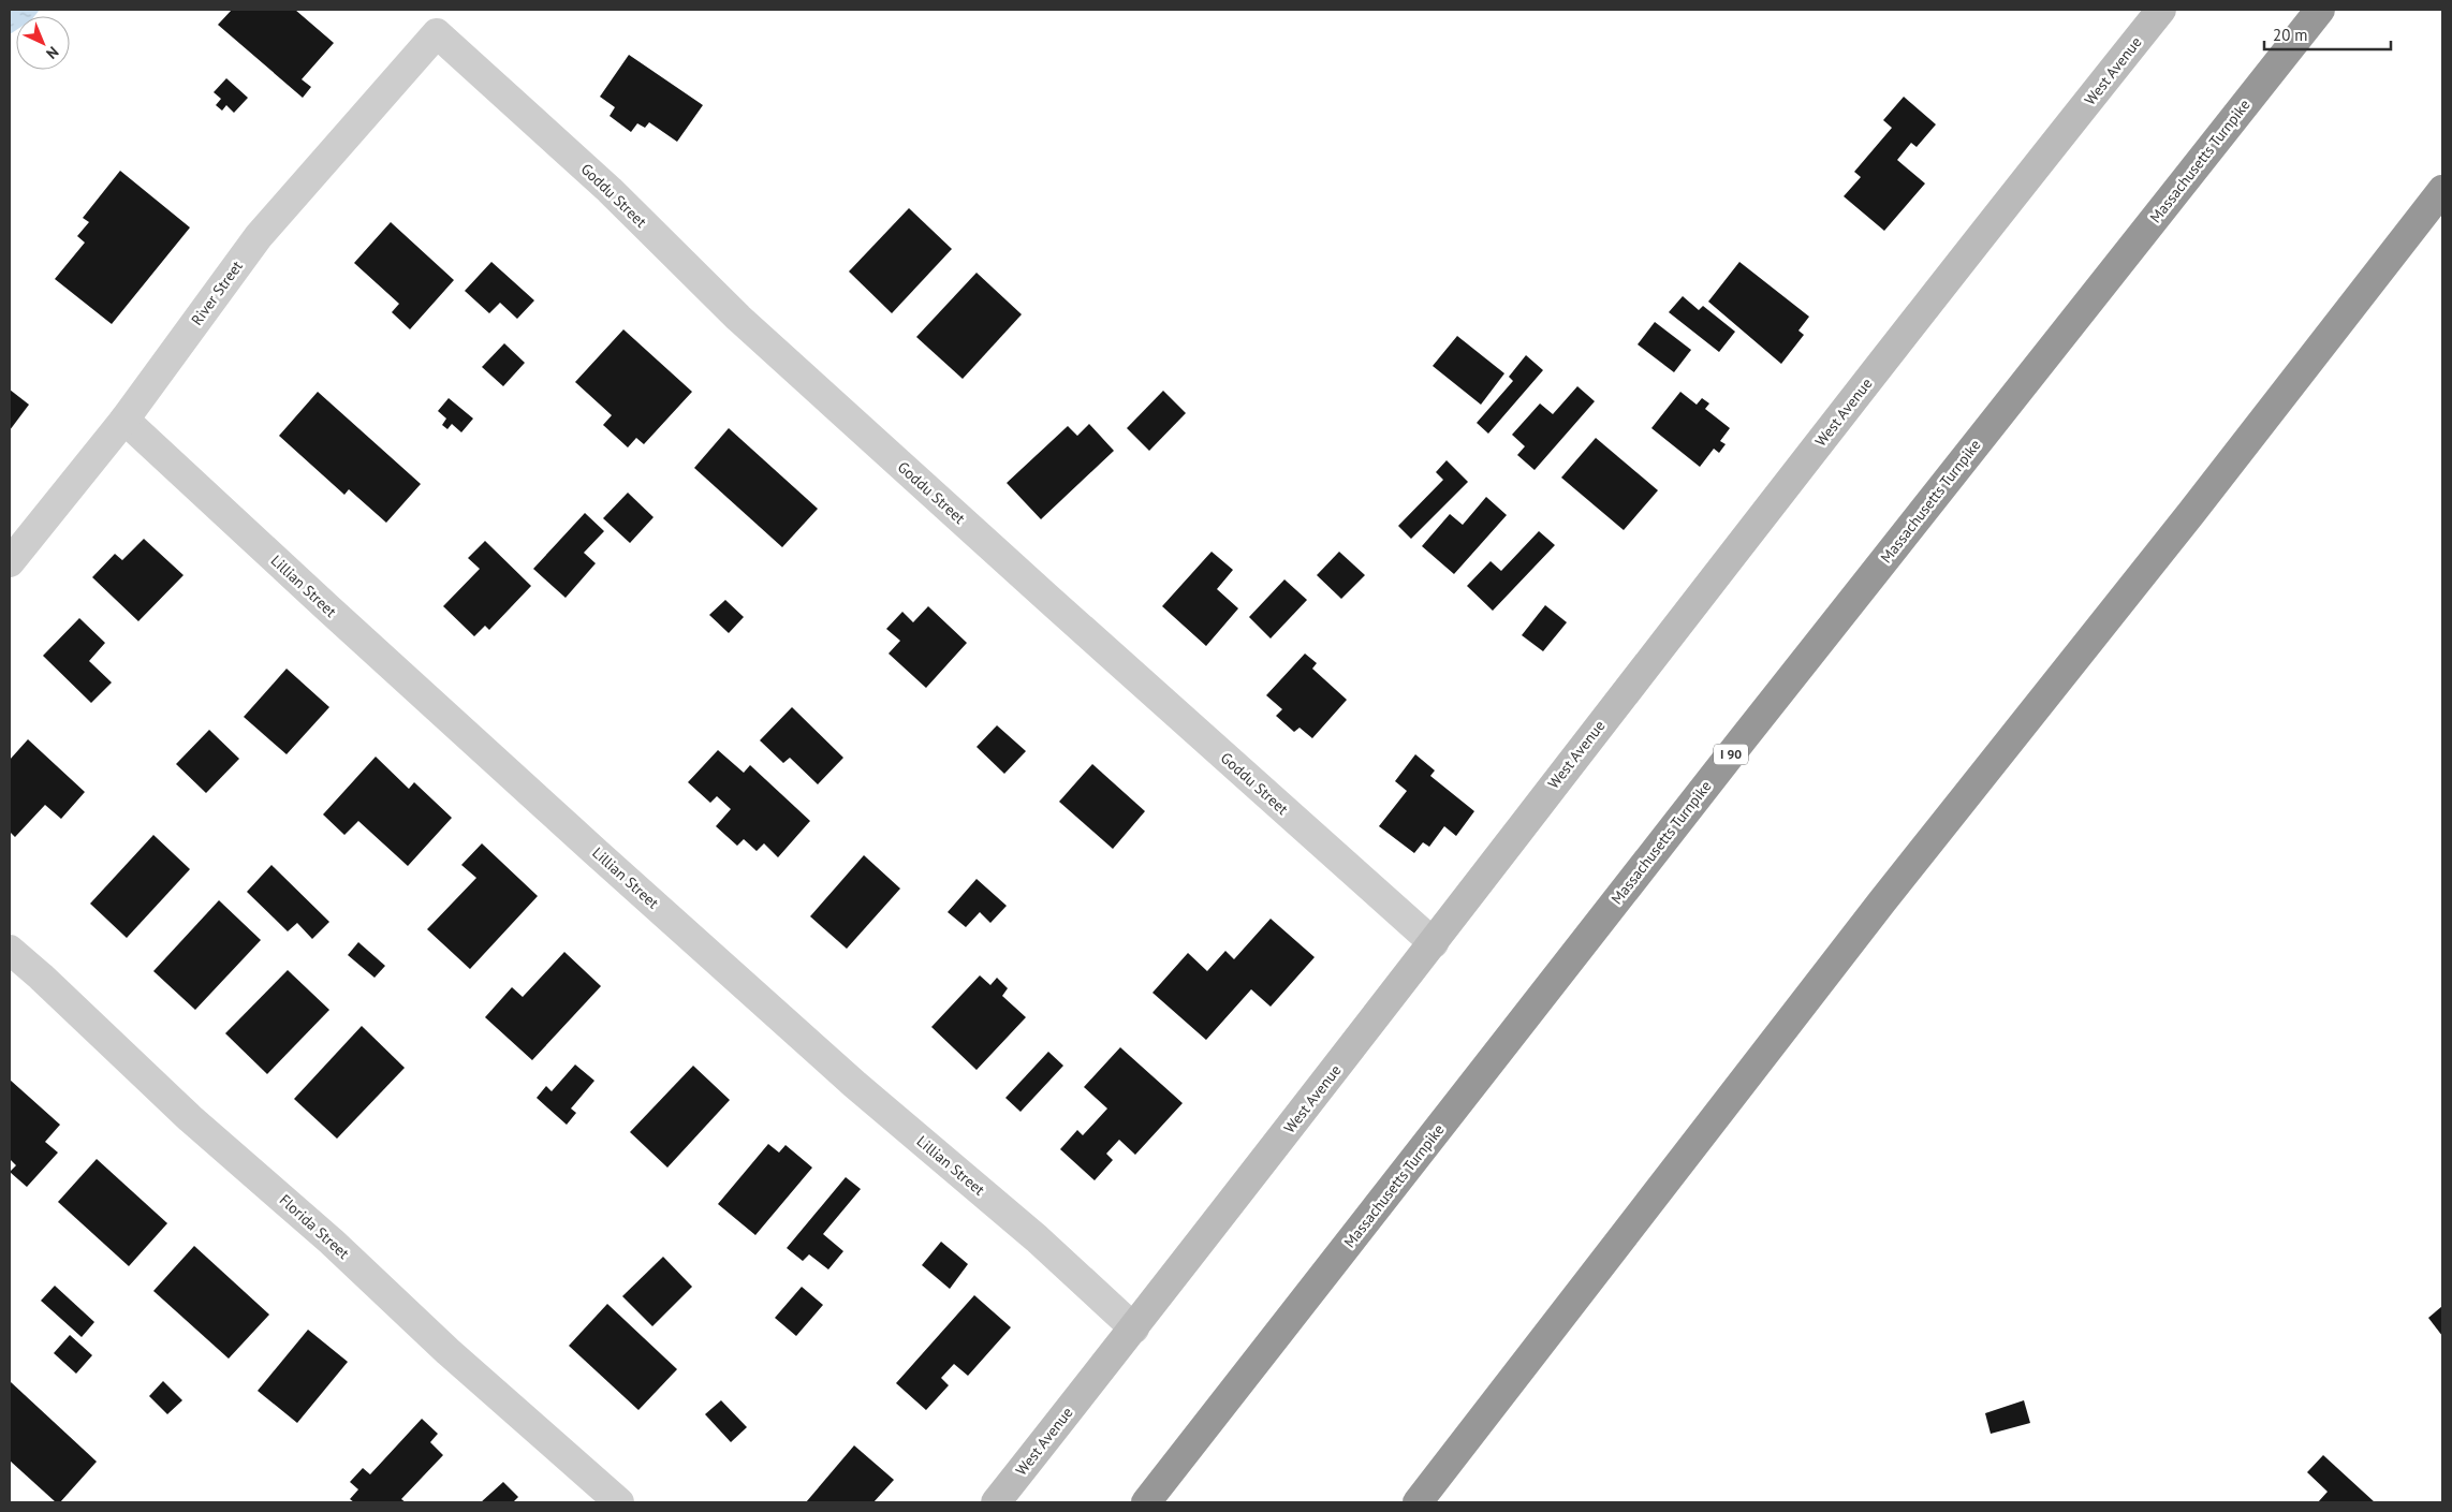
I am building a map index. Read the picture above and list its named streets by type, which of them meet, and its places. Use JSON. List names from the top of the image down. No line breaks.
{"streets":{"highway":["Massachusetts Turnpike","I 90"],"main road":["West Avenue"],"street":["Goddu Street","River Street","Lillian Street","Florida Street"]},"crossings":[["West Avenue","Goddu Street"],["West Avenue","Lillian Street"],["Goddu Street","River Street"],["River Street","Lillian Street"]],"scale_bar":"20 m","north":"bottom right"}
